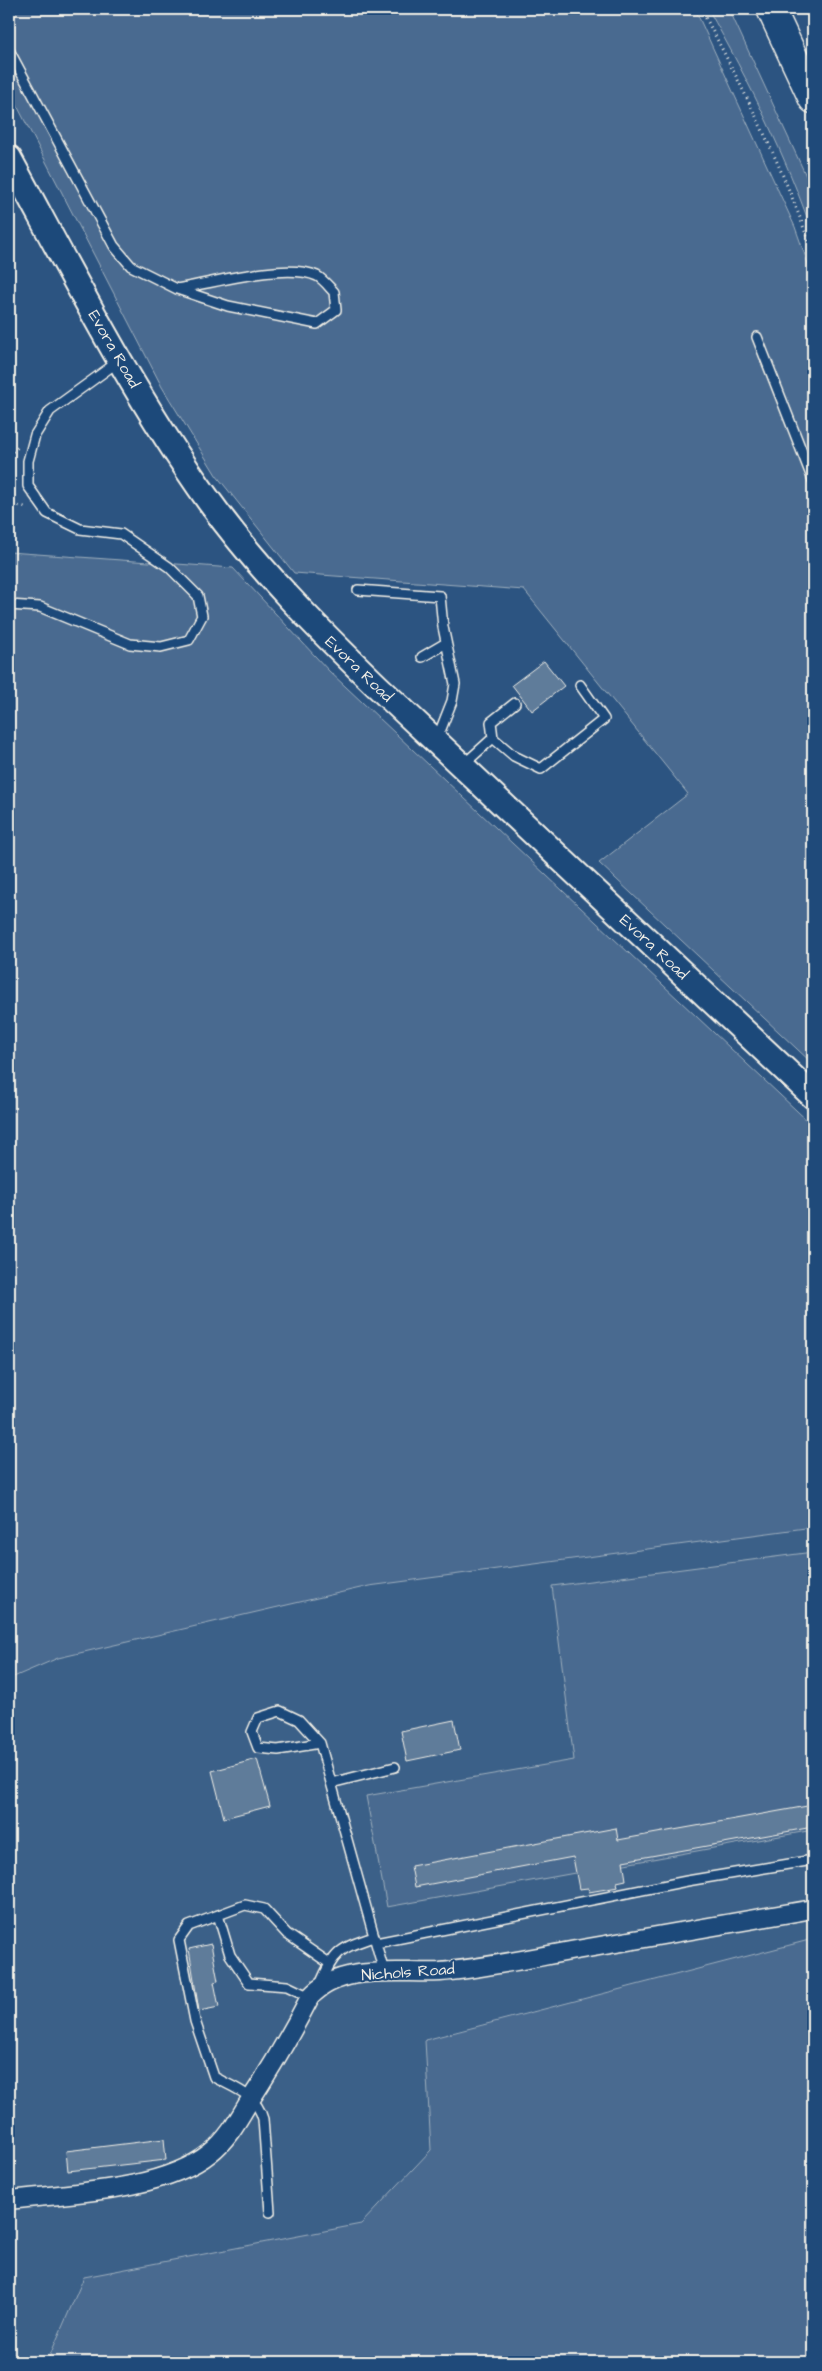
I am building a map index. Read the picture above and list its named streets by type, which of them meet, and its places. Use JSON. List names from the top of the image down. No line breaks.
{"streets":{"street":["Evora Road","Nichols Road"]}}
